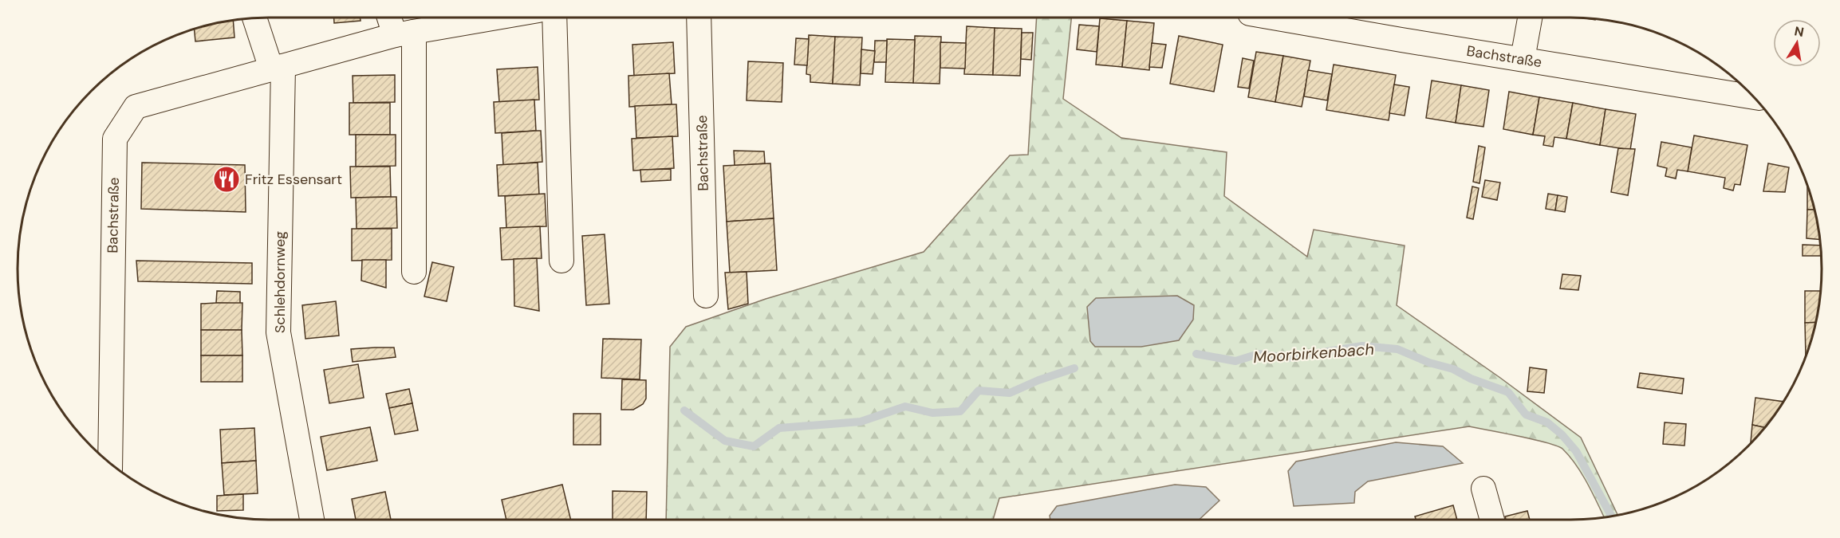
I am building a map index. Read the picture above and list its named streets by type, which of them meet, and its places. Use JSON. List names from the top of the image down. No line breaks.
{"streets":{"street":["Bachstraße","Schlehdornweg"]},"crossings":[["Bachstraße","Schlehdornweg"]],"water":["Moorbirkenbach"],"places":{"restaurant":["Fritz Essensart"]},"north":"top"}
